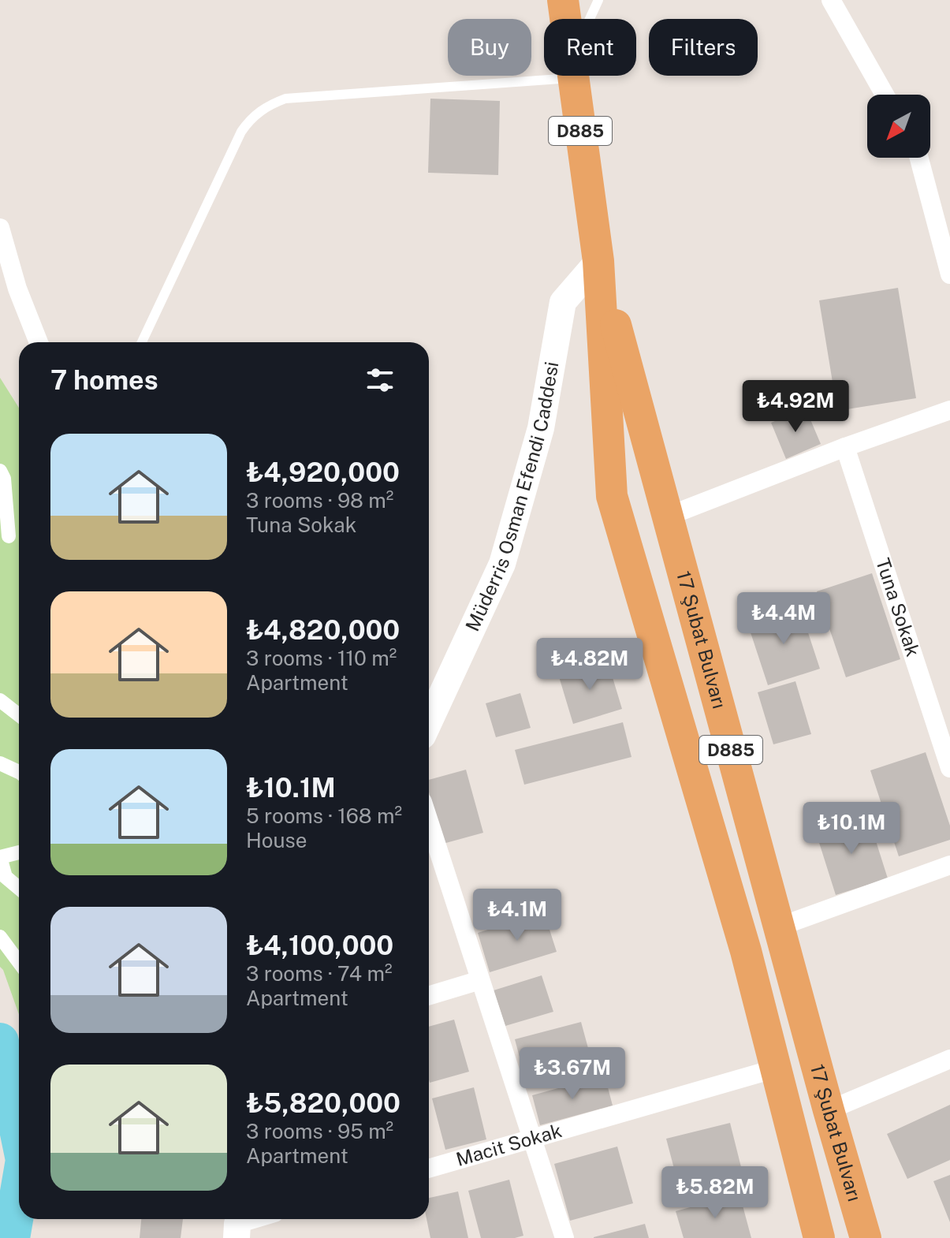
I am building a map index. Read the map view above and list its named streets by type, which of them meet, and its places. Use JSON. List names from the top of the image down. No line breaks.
{"streets":{"highway":["D885","17 Şubat Bulvarı"],"main road":["Müderris Osman Efendi Caddesi"],"street":["Tuna Sokak","Macit Sokak"]},"crossings":[["Müderris Osman Efendi Caddesi","17 Şubat Bulvarı"],["17 Şubat Bulvarı","Macit Sokak"]],"north":"bottom left","page":{"chip":["Buy","Rent","Filters"],"heading":"7 homes","price":["₺4.92M","₺4.4M","₺4.82M","₺10.1M","₺4.1M","₺3.67M","₺5.82M"],"list":[{"name":"₺4,920,000","note":"3 rooms · 98 m² · Tuna Sokak"},{"name":"₺4,820,000","note":"3 rooms · 110 m² · Apartment"},{"name":"₺10.1M","note":"5 rooms · 168 m² · House"},{"name":"₺4,100,000","note":"3 rooms · 74 m² · Apartment"},{"name":"₺5,820,000","note":"3 rooms · 95 m² · Apartment"}]}}
